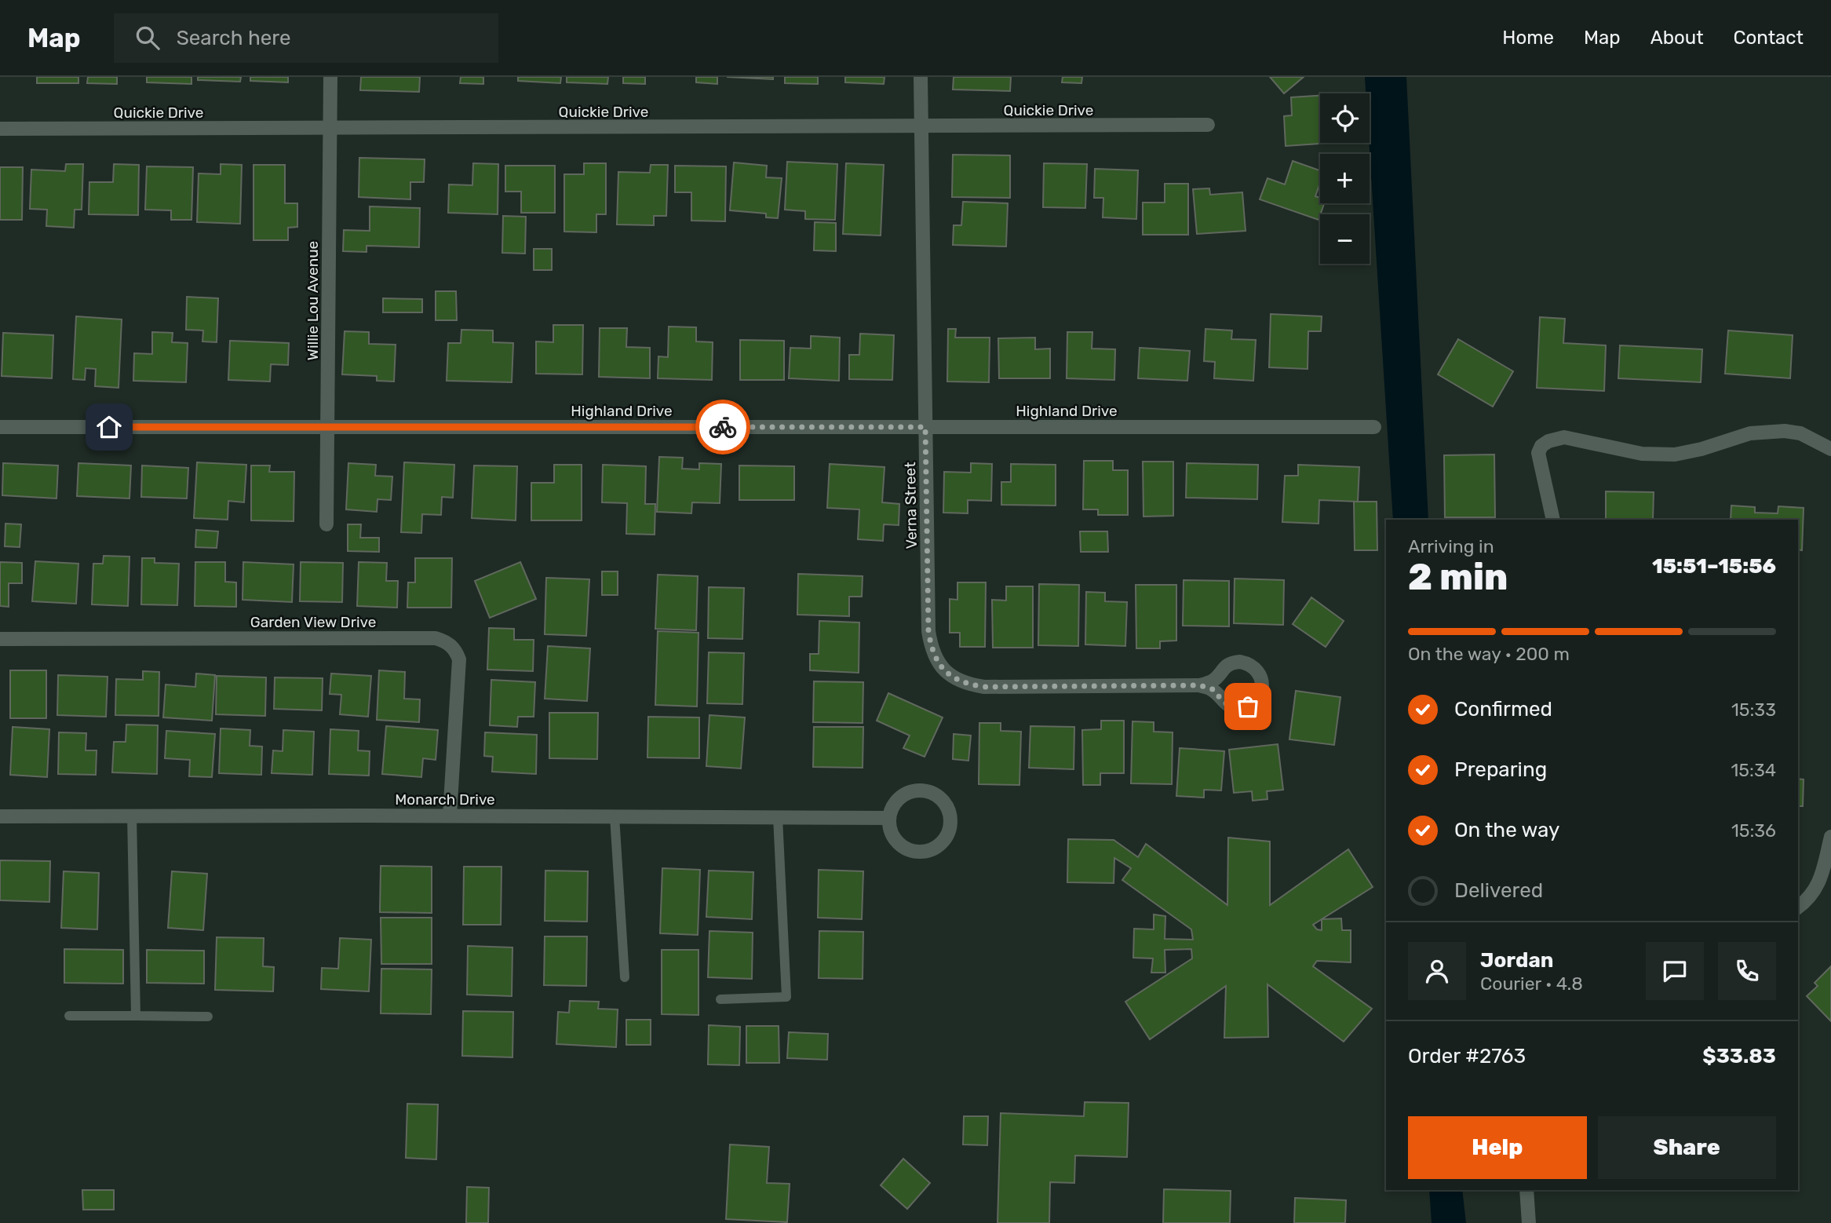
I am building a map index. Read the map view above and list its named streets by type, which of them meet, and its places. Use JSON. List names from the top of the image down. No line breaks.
{"streets":{"street":["Quickie Drive","Willie Lou Avenue","Highland Drive","Verna Street","Garden View Drive","Monarch Drive"]},"crossings":[["Quickie Drive","Willie Lou Avenue"],["Quickie Drive","Verna Street"],["Willie Lou Avenue","Highland Drive"],["Highland Drive","Verna Street"],["Garden View Drive","Monarch Drive"]],"page":{"header":"Map","search":"Search here","nav":["Home","Map","About","Contact"],"map_buttons":["+","−"],"heading":["2 min","Arriving in","15:51–15:56"],"panel":["Jordan","Courier · 4.8","Order #2763","$33.83"],"bar":"On the way · 200 m","list":[["Confirmed","15:33"],["Preparing","15:34"],["On the way","15:36"],"Delivered"],"buttons":["Help","Share"]}}
